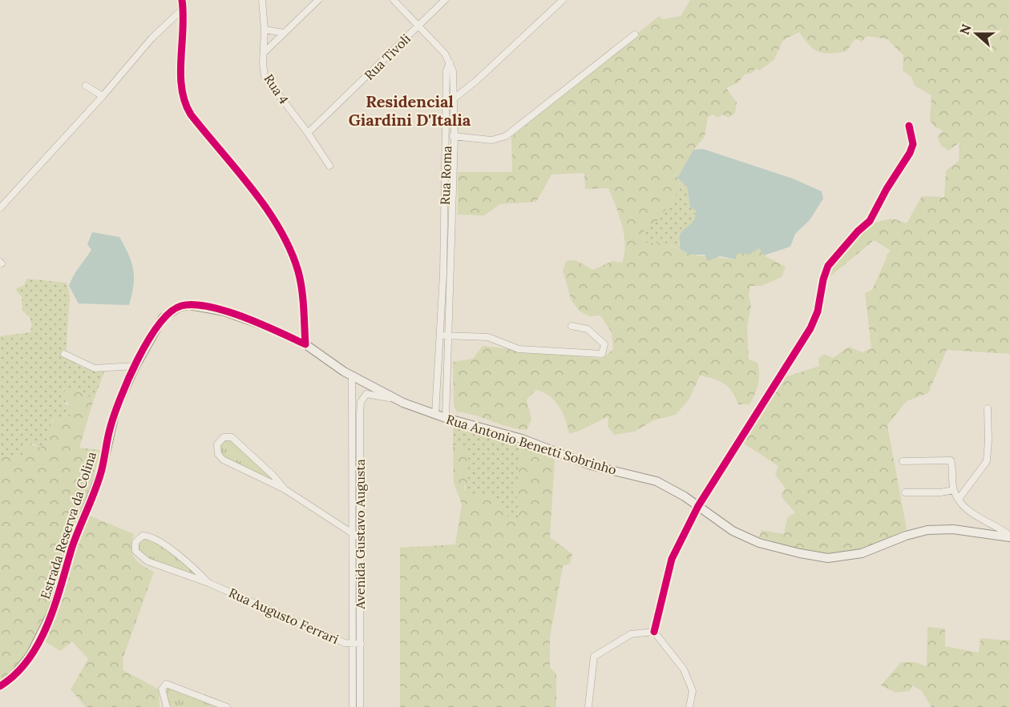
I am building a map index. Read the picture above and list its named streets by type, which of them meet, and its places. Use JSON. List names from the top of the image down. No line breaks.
{"streets":{"street":["Rua Tivoli","Rua 4","Rua Roma","Rua Antonio Benetti Sobrinho","Estrada Reserva da Colina","Avenida Gustavo Augusta","Rua Augusto Ferrari"]},"crossings":[["Rua Tivoli","Rua 4"],["Rua Roma","Rua Antonio Benetti Sobrinho"],["Rua Antonio Benetti Sobrinho","Estrada Reserva da Colina"],["Rua Antonio Benetti Sobrinho","Avenida Gustavo Augusta"],["Avenida Gustavo Augusta","Rua Augusto Ferrari"]],"districts":["Residencial Giardini D'Italia"],"north":"left"}
